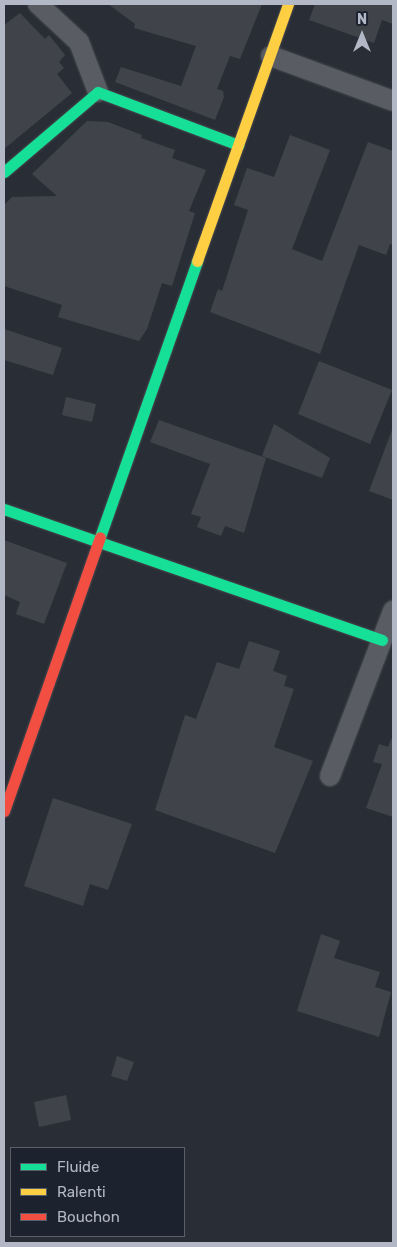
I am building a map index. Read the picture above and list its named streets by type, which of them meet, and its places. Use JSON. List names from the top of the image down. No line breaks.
{"legend":["Fluide","Ralenti","Bouchon"],"north":"top"}
